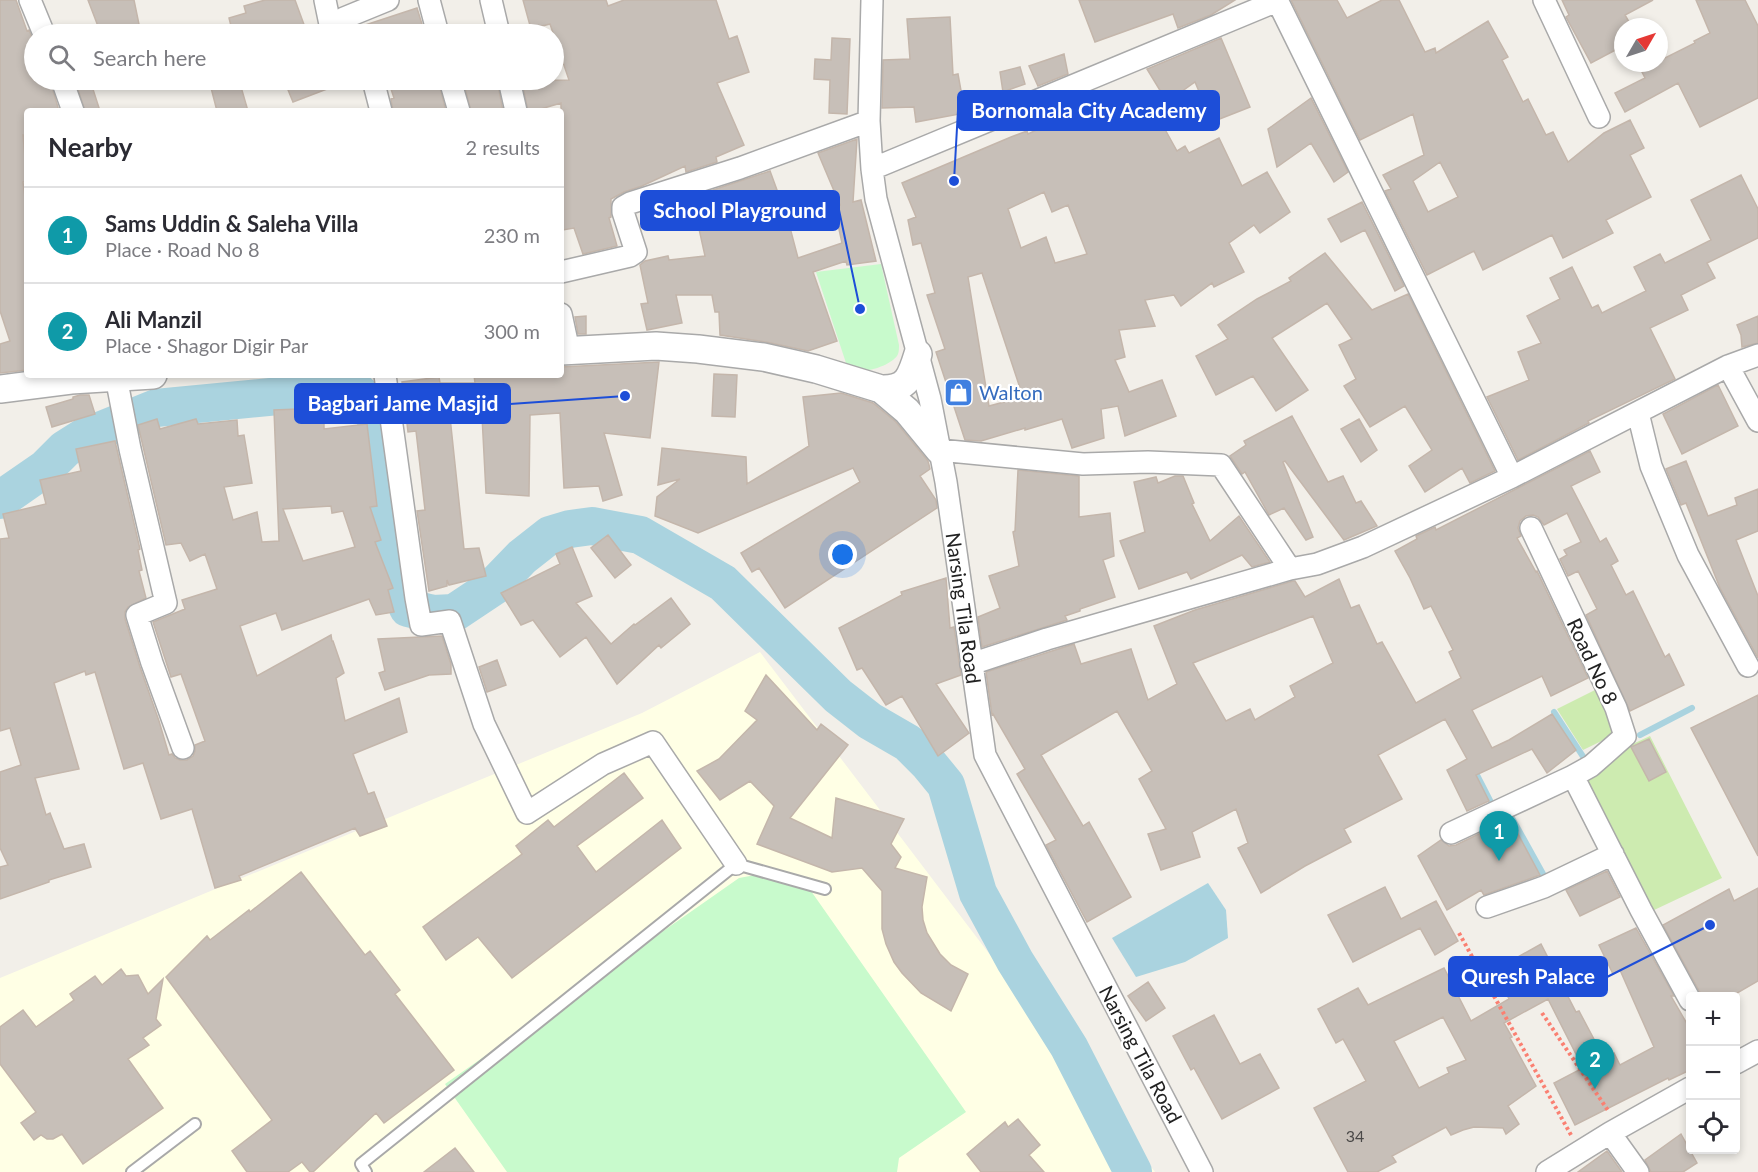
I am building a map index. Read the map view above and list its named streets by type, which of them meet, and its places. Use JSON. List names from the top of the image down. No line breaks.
{"streets":{"street":["Narsing Tila Road","Road No 8"]},"places":{"other":["Bornomala City Academy","School Playground","Bagbari Jame Masjid","Quresh Palace"],"shop":["Walton"]},"house_numbers":["34"],"north":"top right","page":{"search":"Search here","heading":["Nearby","2 results"],"list":[{"mark":"1","name":"Sams Uddin & Saleha Villa","note":"Place · Road No 8","value":"230 m"},{"mark":"2","name":"Ali Manzil","note":"Place · Shagor Digir Par","value":"300 m"}],"pins":["1","2"],"map_buttons":["+","−"]}}
